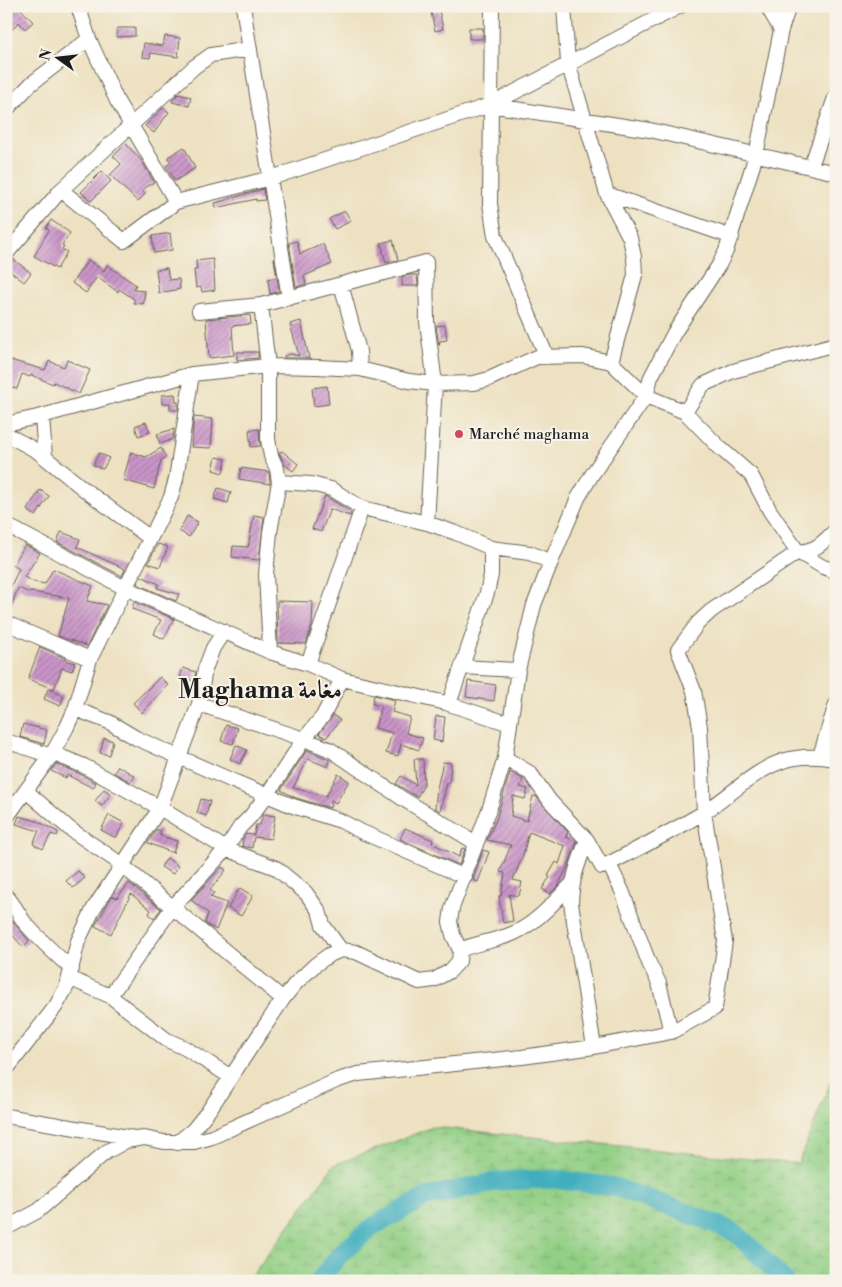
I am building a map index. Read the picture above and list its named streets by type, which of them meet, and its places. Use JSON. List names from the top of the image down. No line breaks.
{"districts":["Maghama مغامة"],"places":["Marché maghama"],"north":"left"}
